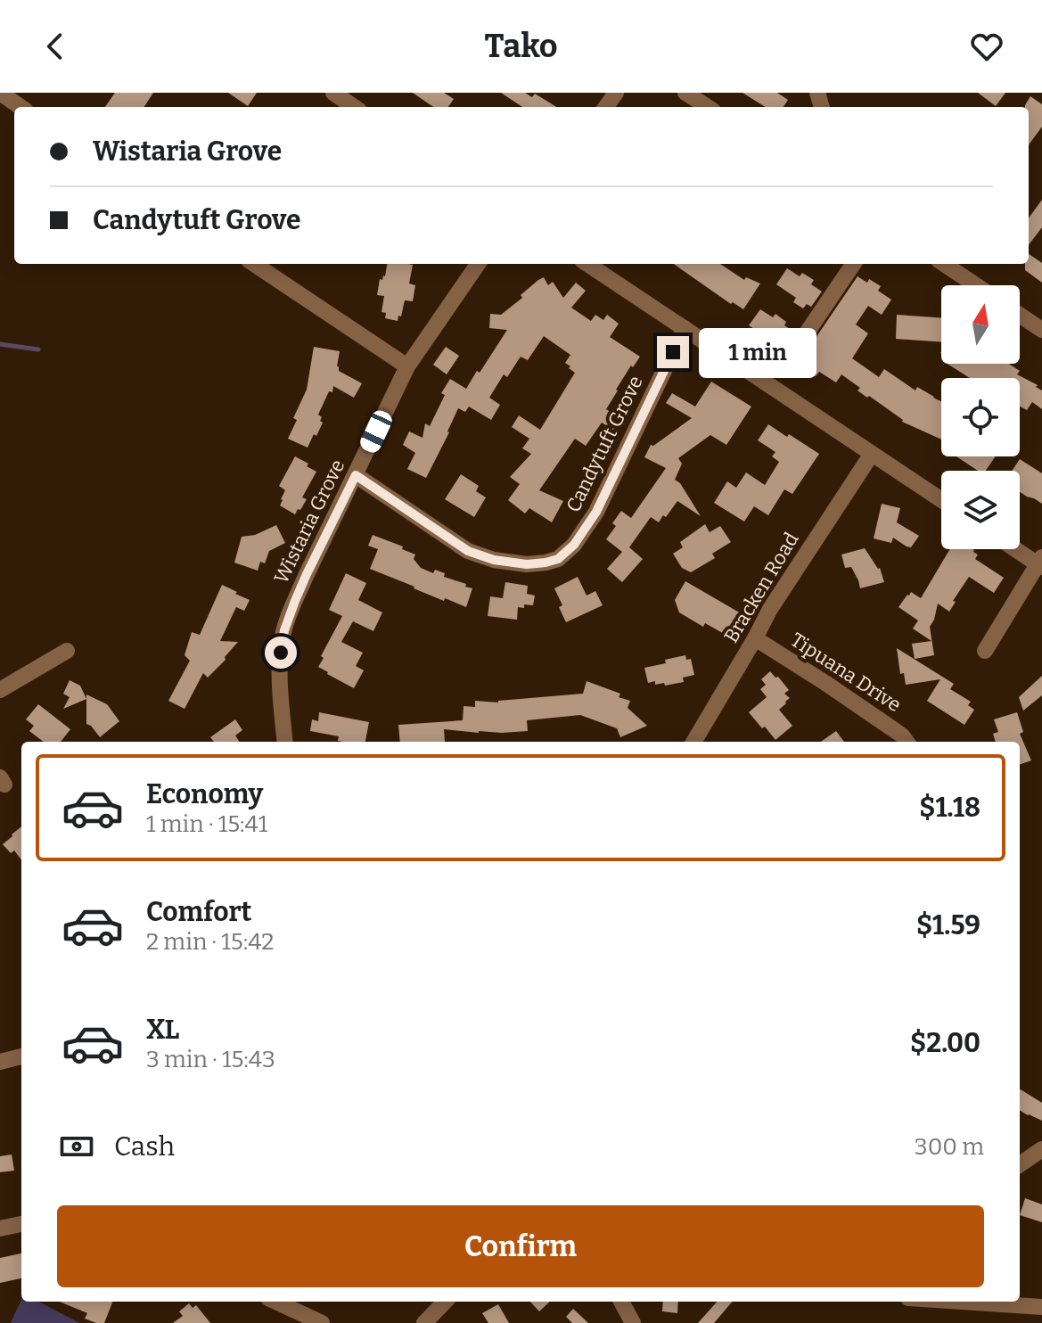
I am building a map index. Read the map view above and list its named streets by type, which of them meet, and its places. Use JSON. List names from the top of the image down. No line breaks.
{"streets":{"street":["Candytuft Grove","Wistaria Grove","Bracken Road","Tipuana Drive"]},"crossings":[["Candytuft Grove","Wistaria Grove"],["Bracken Road","Tipuana Drive"]],"north":"top","page":{"header":"Tako","banner":["Wistaria Grove","Candytuft Grove"],"bubble":"1 min","list":[{"name":"Economy","note":"1 min · 15:41","value":"$1.18"},{"name":"Comfort","note":"2 min · 15:42","value":"$1.59"},{"name":"XL","note":"3 min · 15:43","value":"$2.00"}],"pay":["Cash","300 m"],"buttons":"Confirm"}}
